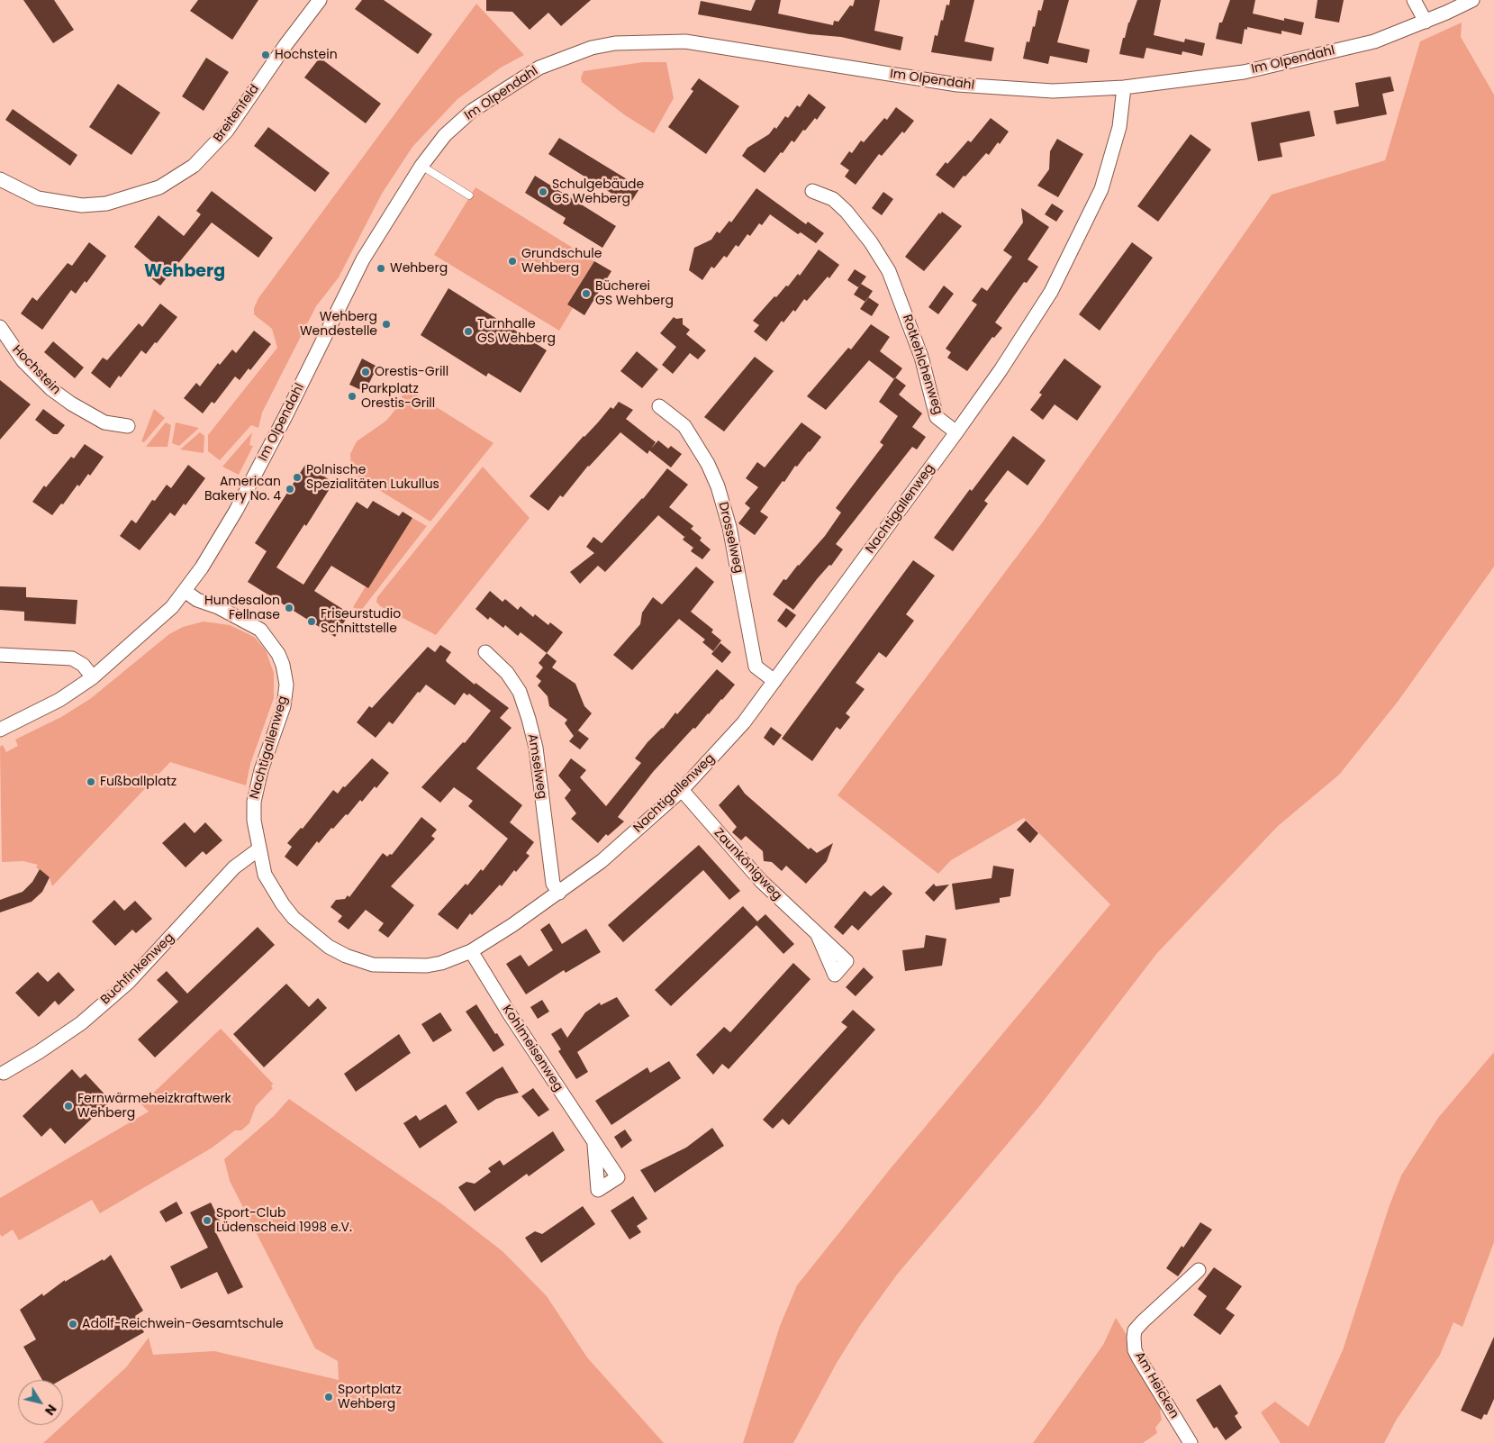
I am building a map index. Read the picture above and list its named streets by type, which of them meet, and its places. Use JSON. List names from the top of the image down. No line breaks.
{"streets":{"street":["Im Olpendahl","Breitenfeld","Rotkehlchenweg","Hochstein","Nachtigallenweg","Drosselweg","Amselweg","Zaunkönigweg","Buchfinkenweg","Kohlmeisenweg","Am Heicken"]},"crossings":[["Im Olpendahl","Nachtigallenweg"],["Rotkehlchenweg","Nachtigallenweg"],["Nachtigallenweg","Drosselweg"],["Nachtigallenweg","Amselweg"],["Nachtigallenweg","Zaunkönigweg"],["Nachtigallenweg","Buchfinkenweg"],["Nachtigallenweg","Kohlmeisenweg"]],"districts":["Wehberg"],"places":["Hochstein","Schulgebäude GS Wehberg","Grundschule Wehberg","Wehberg","Bücherei GS Wehberg","Wehberg Wendestelle","Turnhalle GS Wehberg","Orestis-Grill","Parkplatz Orestis-Grill","Polnische Spezialitäten Lukullus","American Bakery No. 4","Hundesalon Fellnase","Friseurstudio Schnittstelle","Fußballplatz","Fernwärmeheizkraftwerk Wehberg","Sport-Club Lüdenscheid 1998 e.V.","Adolf-Reichwein-Gesamtschule","Sportplatz Wehberg"],"north":"bottom right"}
